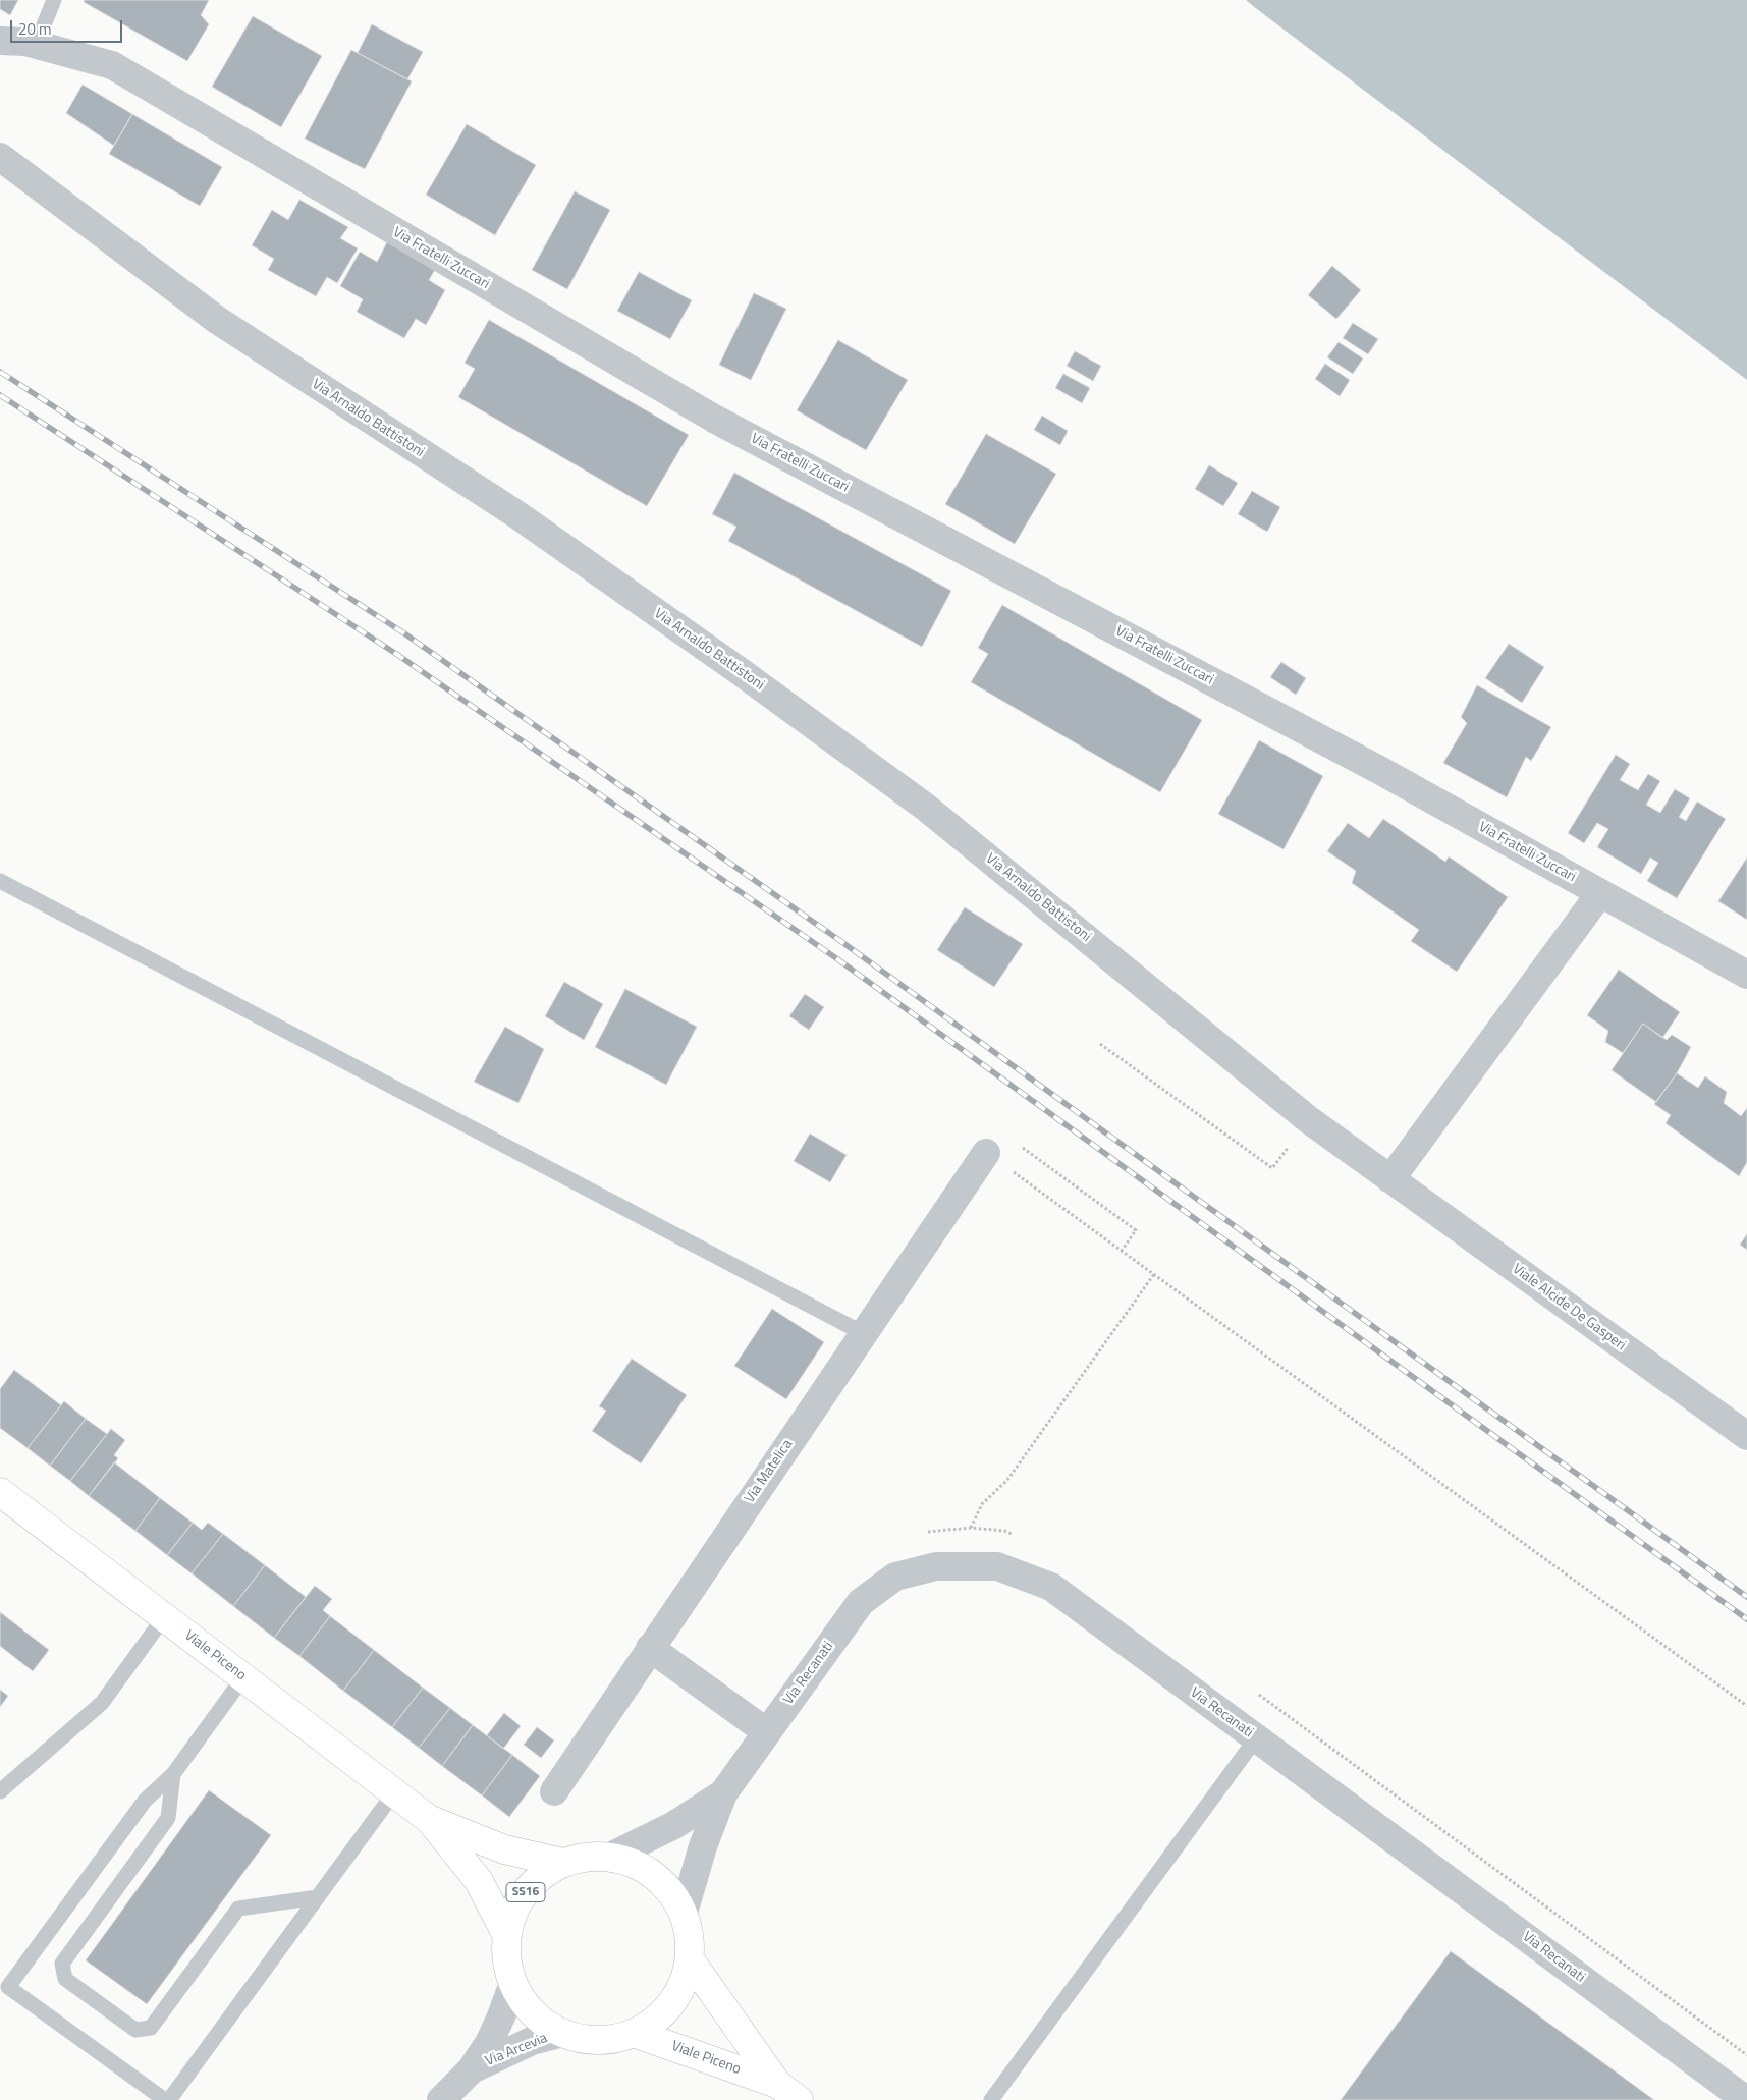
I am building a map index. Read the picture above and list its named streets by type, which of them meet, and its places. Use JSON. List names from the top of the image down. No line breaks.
{"streets":{"main road":["Viale Piceno","SS16"],"street":["Via Fratelli Zuccari","Via Arnaldo Battistoni","Viale Alcide De Gasperi","Via Matelica","Via Recanati","Via Arcevia"]},"crossings":[["Via Arnaldo Battistoni","Viale Alcide De Gasperi"],["Viale Piceno","Via Recanati"],["Viale Piceno","Via Arcevia"]],"scale_bar":"20 m"}
